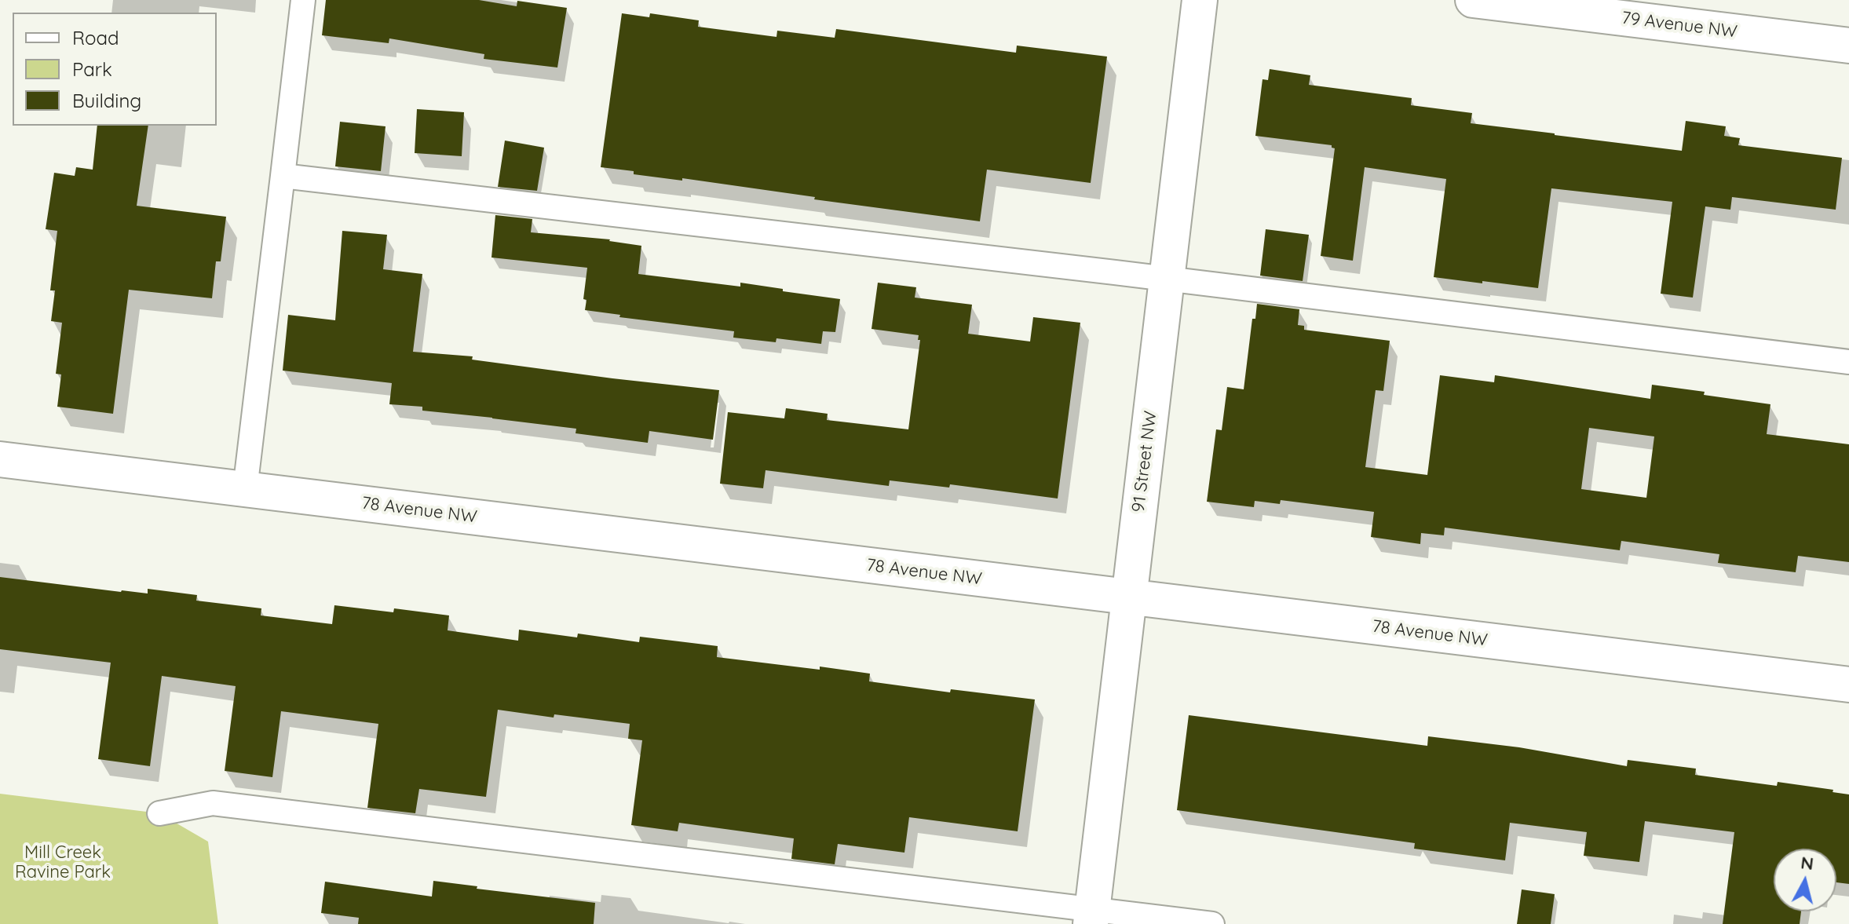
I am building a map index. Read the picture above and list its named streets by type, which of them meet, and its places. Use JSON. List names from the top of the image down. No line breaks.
{"streets":{"street":["79 Avenue NW","91 Street NW","78 Avenue NW"]},"crossings":[["91 Street NW","78 Avenue NW"]],"parks":["Mill Creek Ravine Park"],"legend":["Road","Park","Building"],"north":"top"}
